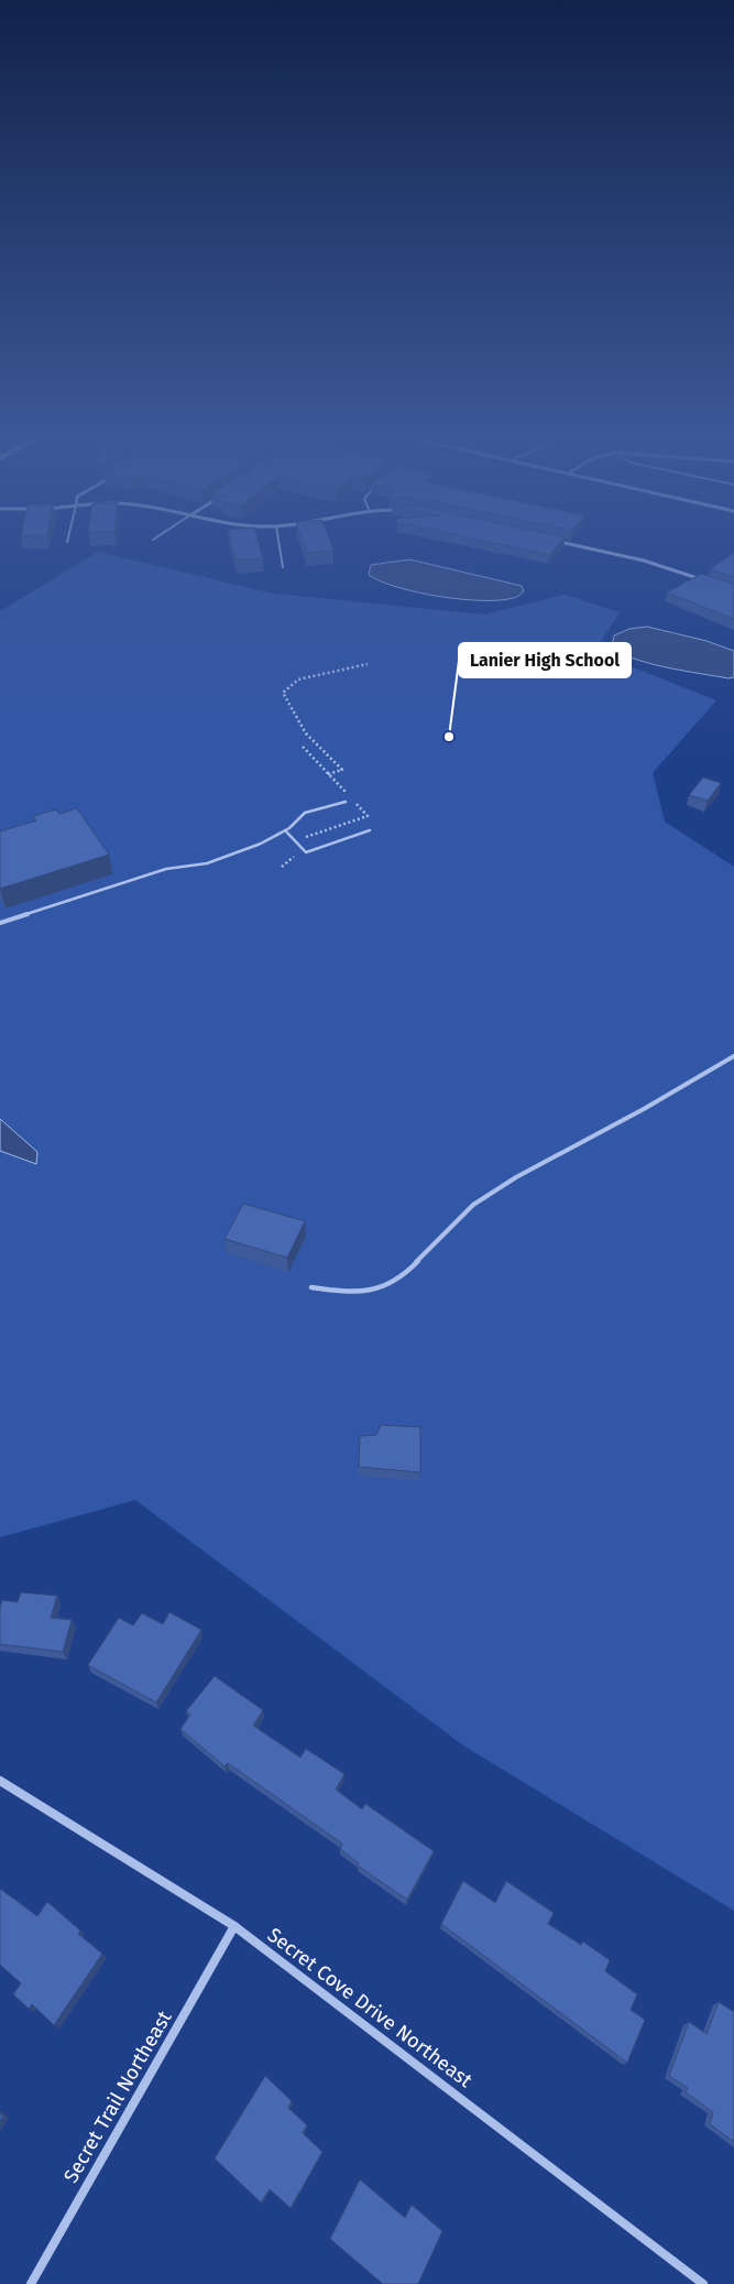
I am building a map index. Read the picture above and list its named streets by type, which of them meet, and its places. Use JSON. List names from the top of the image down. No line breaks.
{"streets":{"street":["Secret Cove Drive Northeast","Secret Trail Northeast"]},"crossings":[["Secret Cove Drive Northeast","Secret Trail Northeast"]],"places":["Lanier High School"]}
